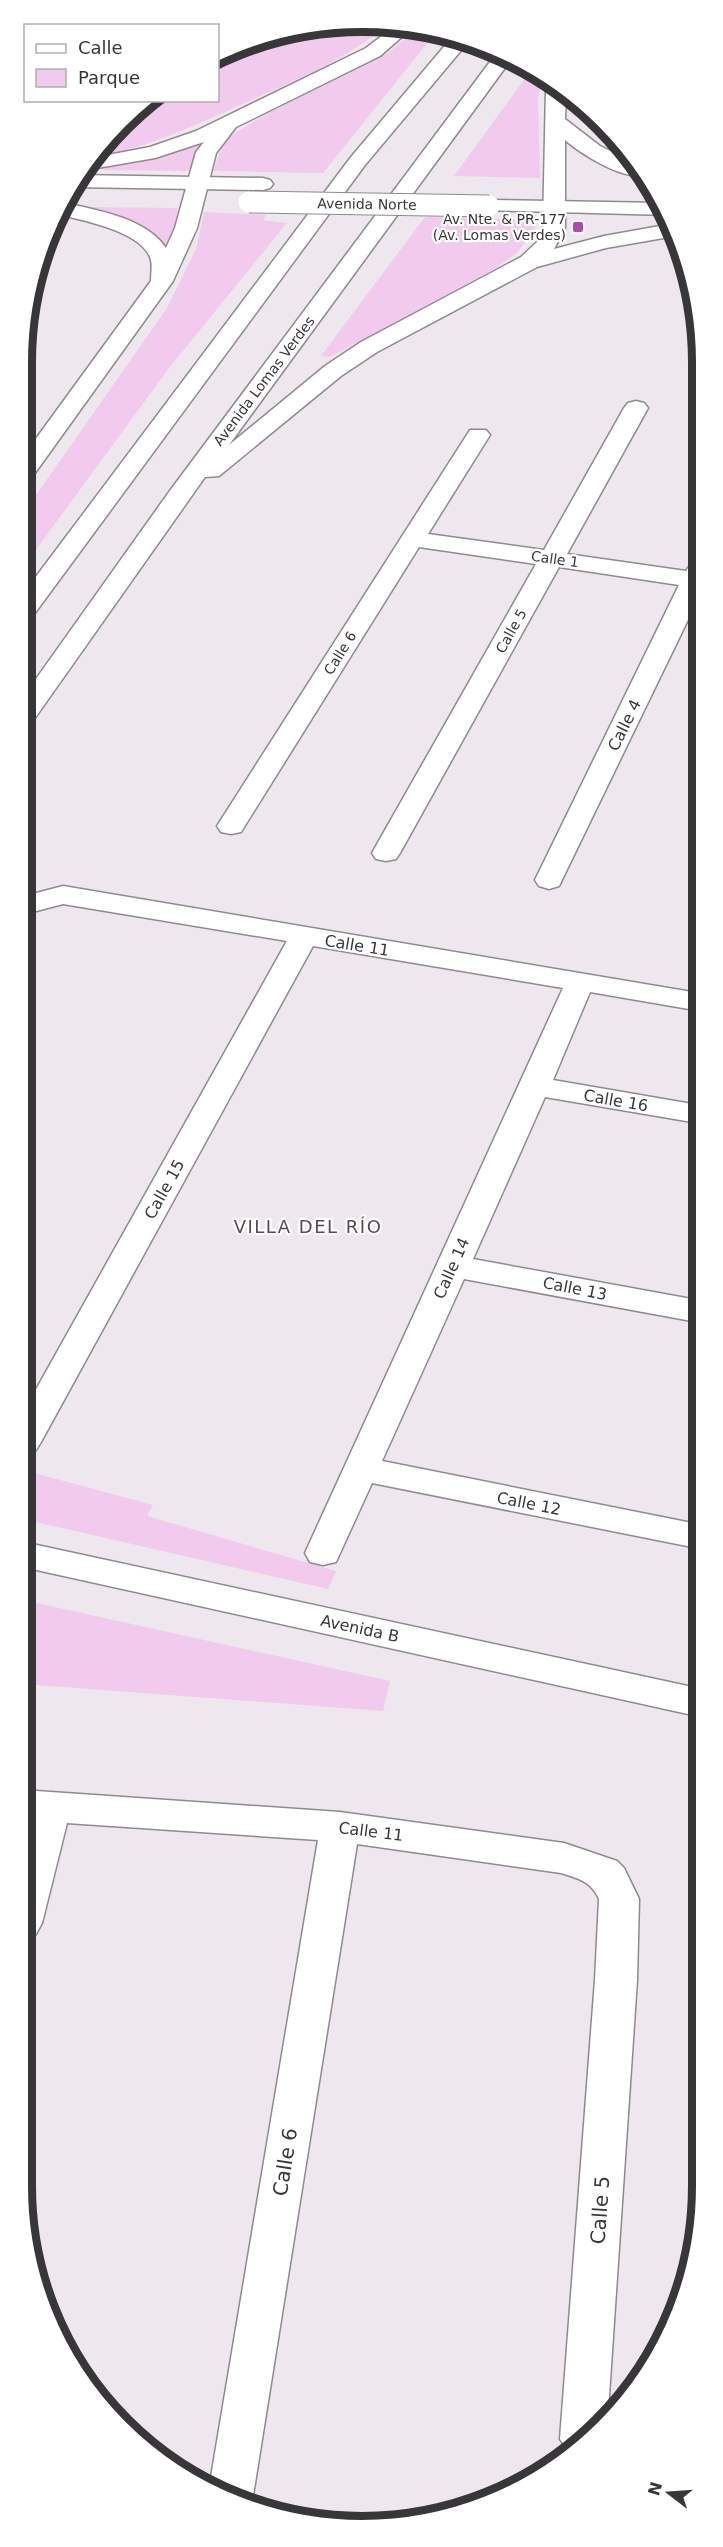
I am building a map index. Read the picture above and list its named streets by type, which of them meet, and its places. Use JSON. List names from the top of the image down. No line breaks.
{"streets":{"main road":["Avenida Norte","Avenida Lomas Verdes","Calle 1","Calle 5","Calle 6","Calle 4","Calle 11","Calle 16","Calle 15","Calle 14","Calle 13","Calle 12","Avenida B"]},"crossings":[["Calle 1","Calle 5"],["Calle 1","Calle 6"],["Calle 5","Calle 11"],["Calle 6","Calle 11"],["Calle 11","Calle 15"],["Calle 11","Calle 14"],["Calle 16","Calle 14"],["Calle 14","Calle 13"],["Calle 14","Calle 12"]],"districts":["VILLA DEL RÍO"],"places":{"transit":["Av. Nte. & PR-177 (Av. Lomas Verdes)"]},"legend":["Calle","Parque"],"north":"left"}
